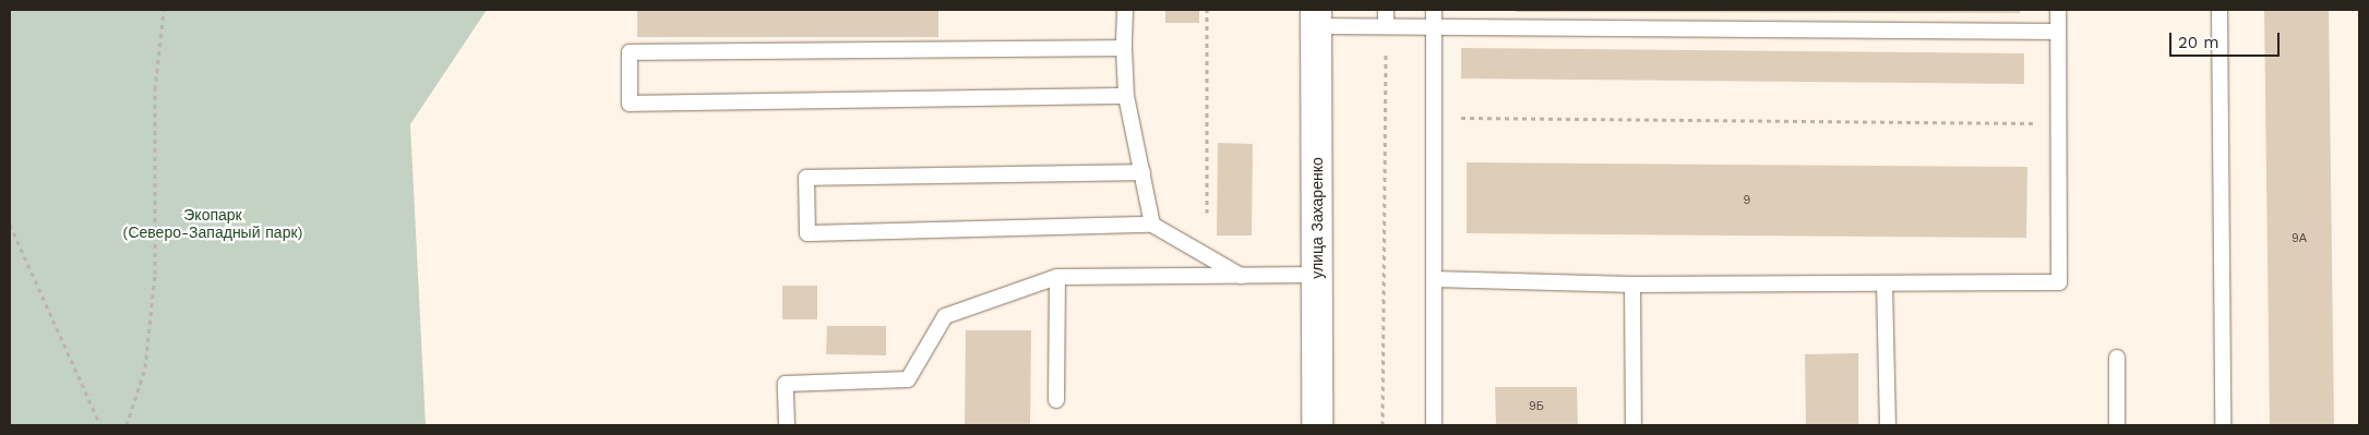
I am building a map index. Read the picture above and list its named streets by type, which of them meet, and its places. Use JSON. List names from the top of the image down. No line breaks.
{"streets":{"street":["улица Захаренко"]},"parks":["Экопарк (Северо-Западный парк)"],"house_numbers":["9","9А","9Б"],"scale_bar":"20 m"}
